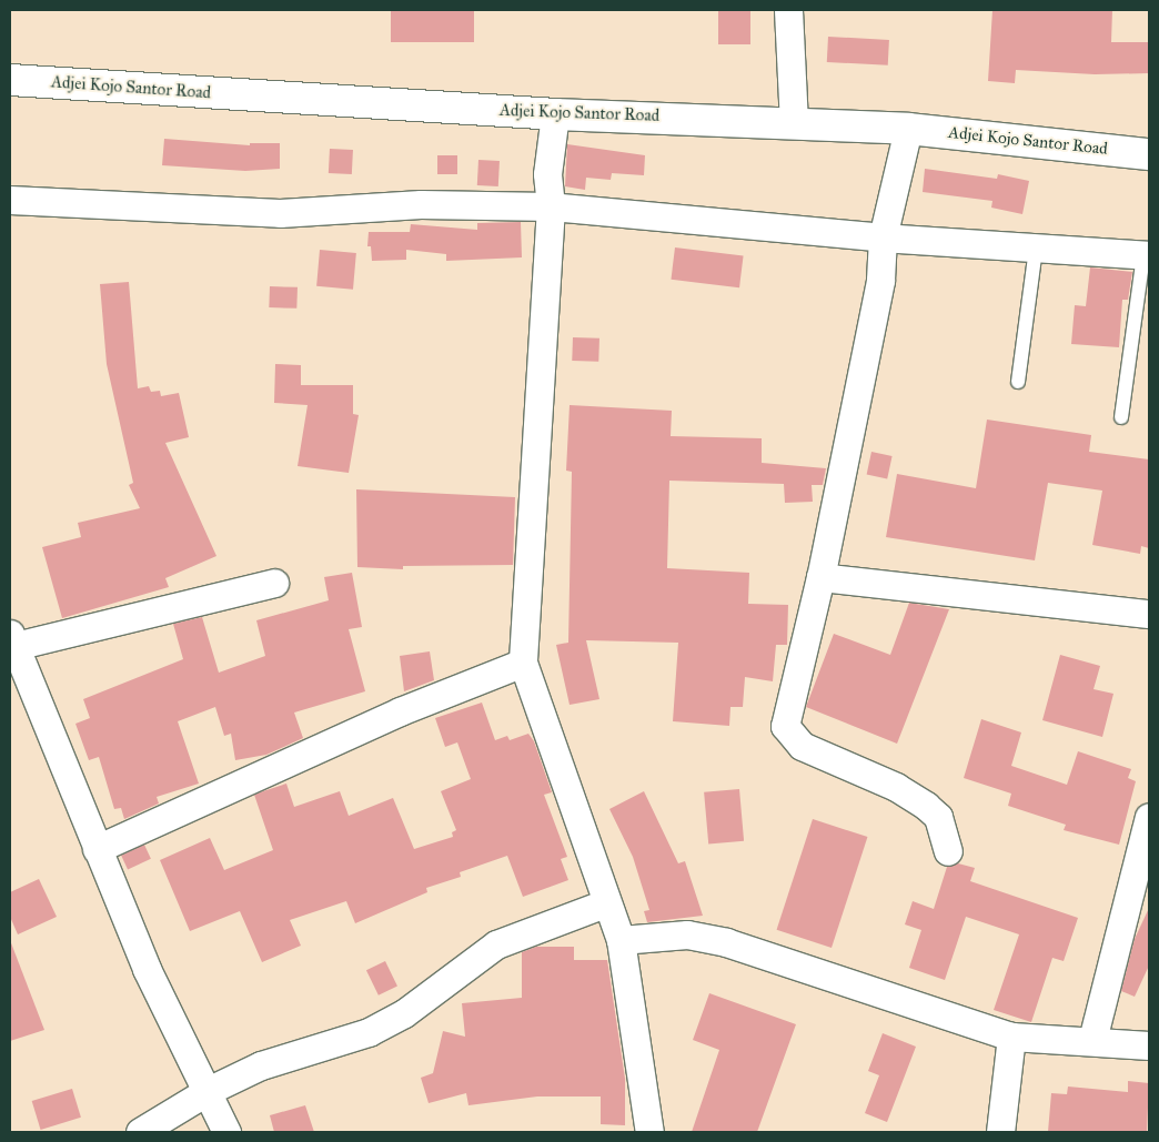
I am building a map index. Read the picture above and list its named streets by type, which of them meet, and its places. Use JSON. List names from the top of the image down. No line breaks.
{"streets":{"street":["Adjei Kojo Santor Road"]}}
